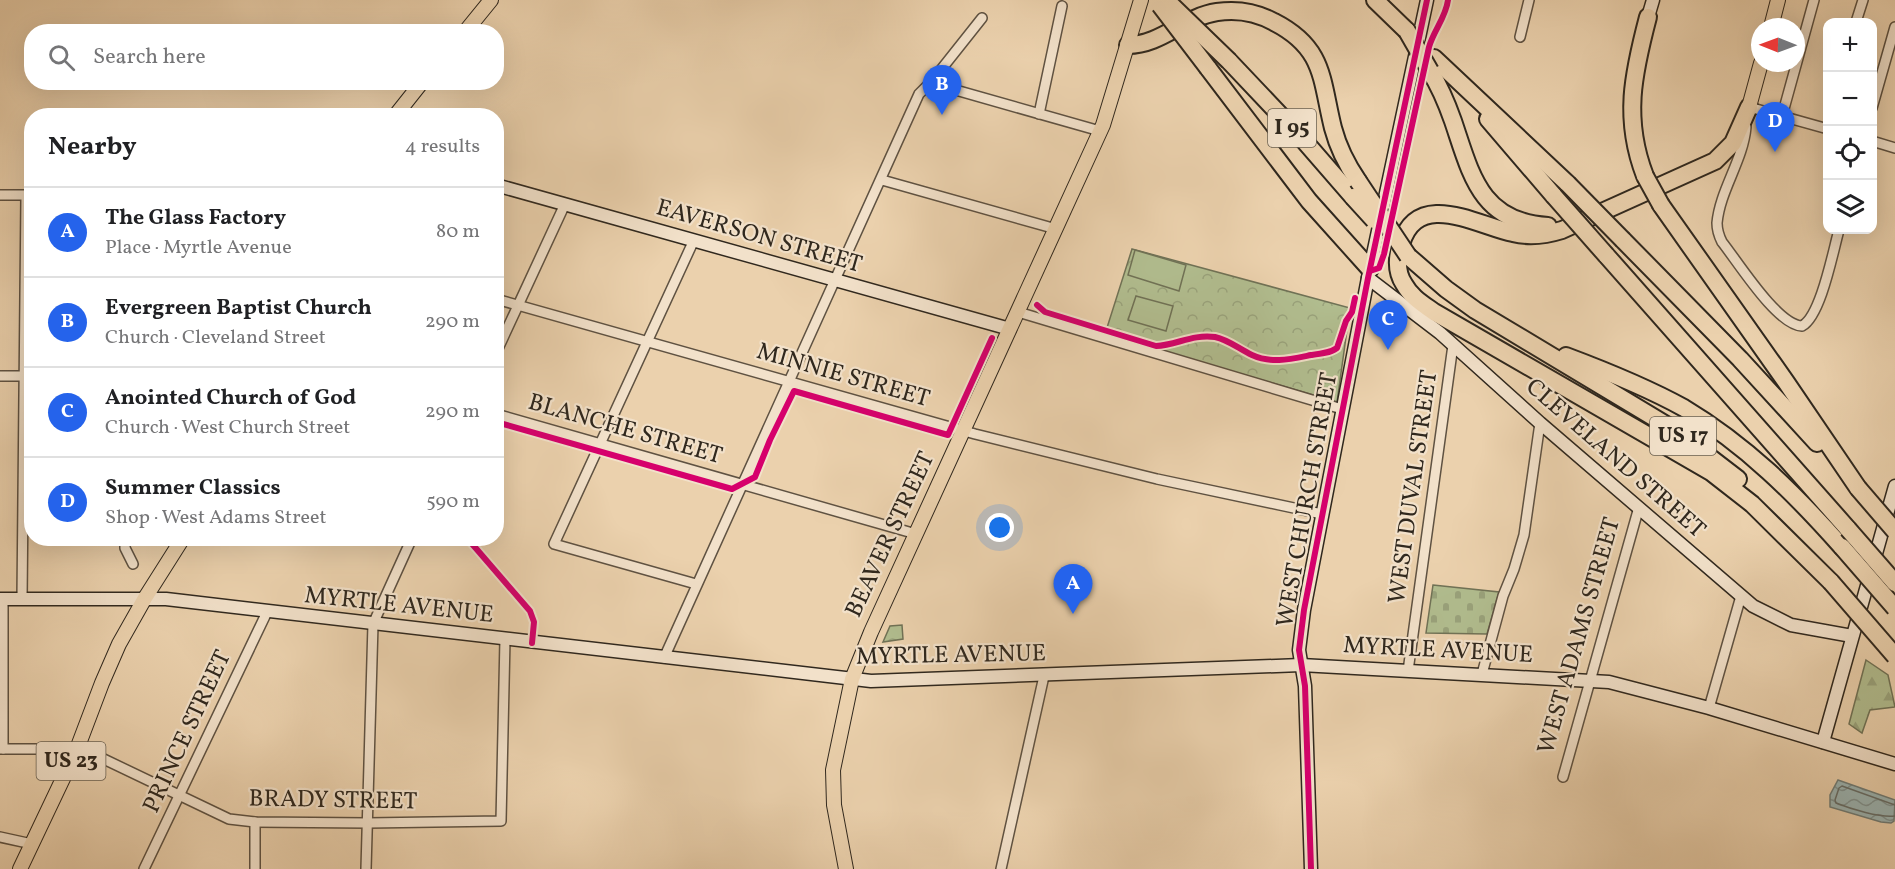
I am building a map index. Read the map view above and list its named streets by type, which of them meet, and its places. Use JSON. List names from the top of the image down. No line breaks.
{"streets":{"highway":["I 95","US 17"],"main road":["BEAVER STREET","US 23"],"street":["EAVERSON STREET","MINNIE STREET","BLANCHE STREET","CLEVELAND STREET","WEST DUVAL STREET","WEST CHURCH STREET","MYRTLE AVENUE","WEST ADAMS STREET","PRINCE STREET","BRADY STREET"]},"crossings":[["EAVERSON STREET","BEAVER STREET"],["MINNIE STREET","WEST CHURCH STREET"],["MINNIE STREET","BEAVER STREET"],["BLANCHE STREET","BEAVER STREET"],["CLEVELAND STREET","WEST DUVAL STREET"],["CLEVELAND STREET","WEST CHURCH STREET"],["CLEVELAND STREET","WEST ADAMS STREET"],["WEST DUVAL STREET","MYRTLE AVENUE"],["WEST CHURCH STREET","MYRTLE AVENUE"],["BEAVER STREET","MYRTLE AVENUE"],["MYRTLE AVENUE","WEST ADAMS STREET"],["MYRTLE AVENUE","PRINCE STREET"],["MYRTLE AVENUE","US 23"],["MYRTLE AVENUE","BRADY STREET"],["PRINCE STREET","BRADY STREET"],["US 23","BRADY STREET"]],"north":"left","page":{"map_buttons":["+","−"],"search":"Search here","pins":["B","D","C","A"],"heading":["Nearby","4 results"],"list":[{"mark":"A","name":"The Glass Factory","note":"Place · Myrtle Avenue","value":"80 m"},{"mark":"B","name":"Evergreen Baptist Church","note":"Church · Cleveland Street","value":"290 m"},{"mark":"C","name":"Anointed Church of God","note":"Church · West Church Street","value":"290 m"},{"mark":"D","name":"Summer Classics","note":"Shop · West Adams Street","value":"590 m"}]}}
